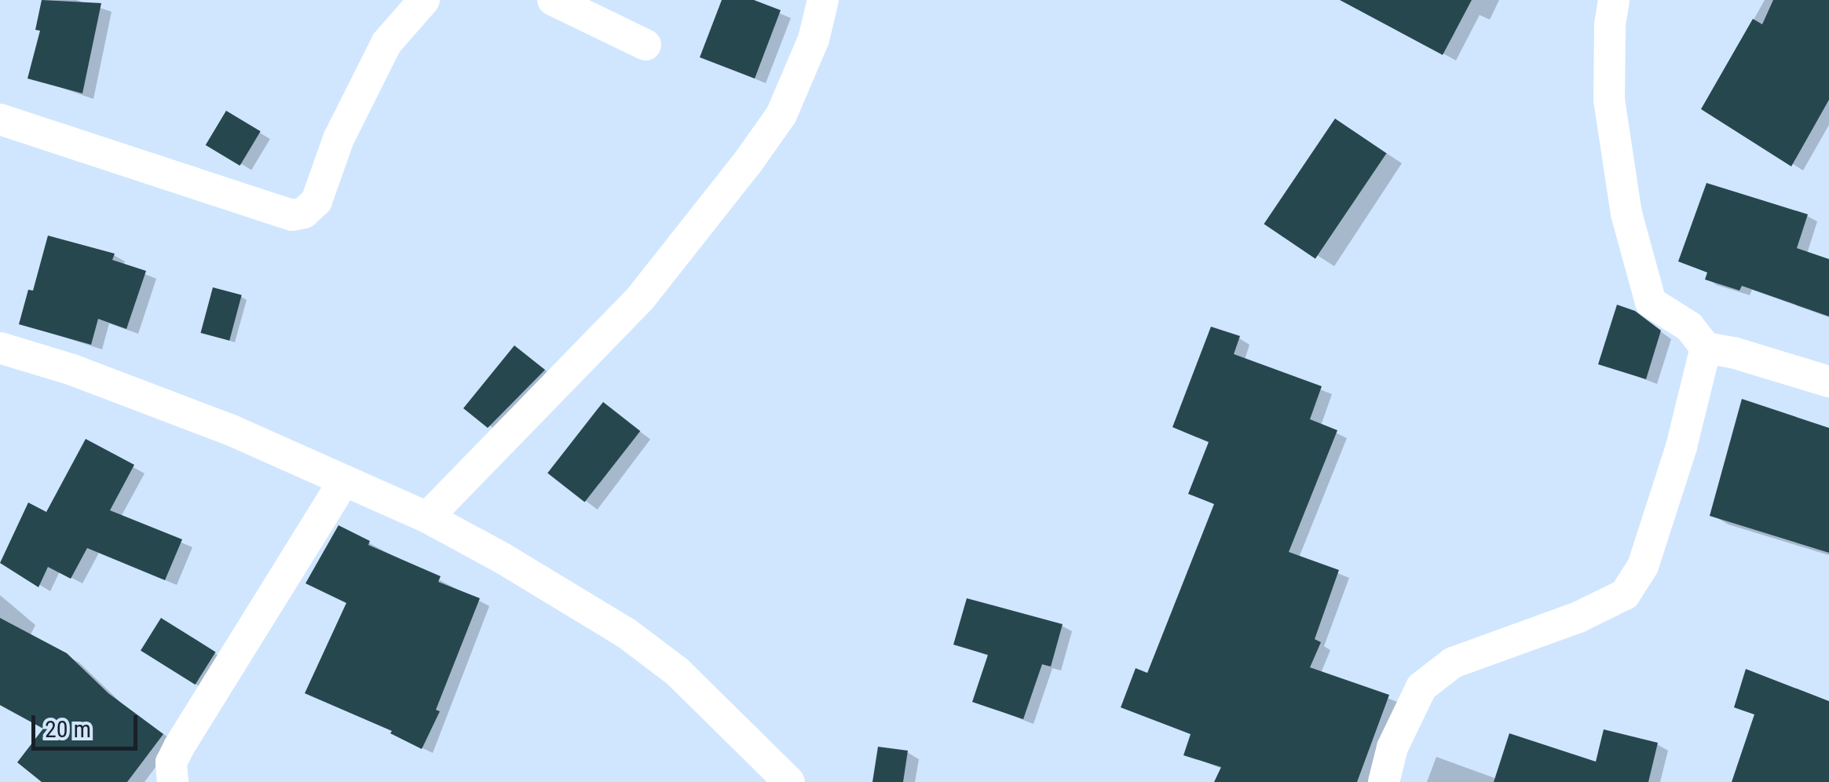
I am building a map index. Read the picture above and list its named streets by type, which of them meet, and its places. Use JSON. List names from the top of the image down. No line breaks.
{"scale_bar":"20 m"}
